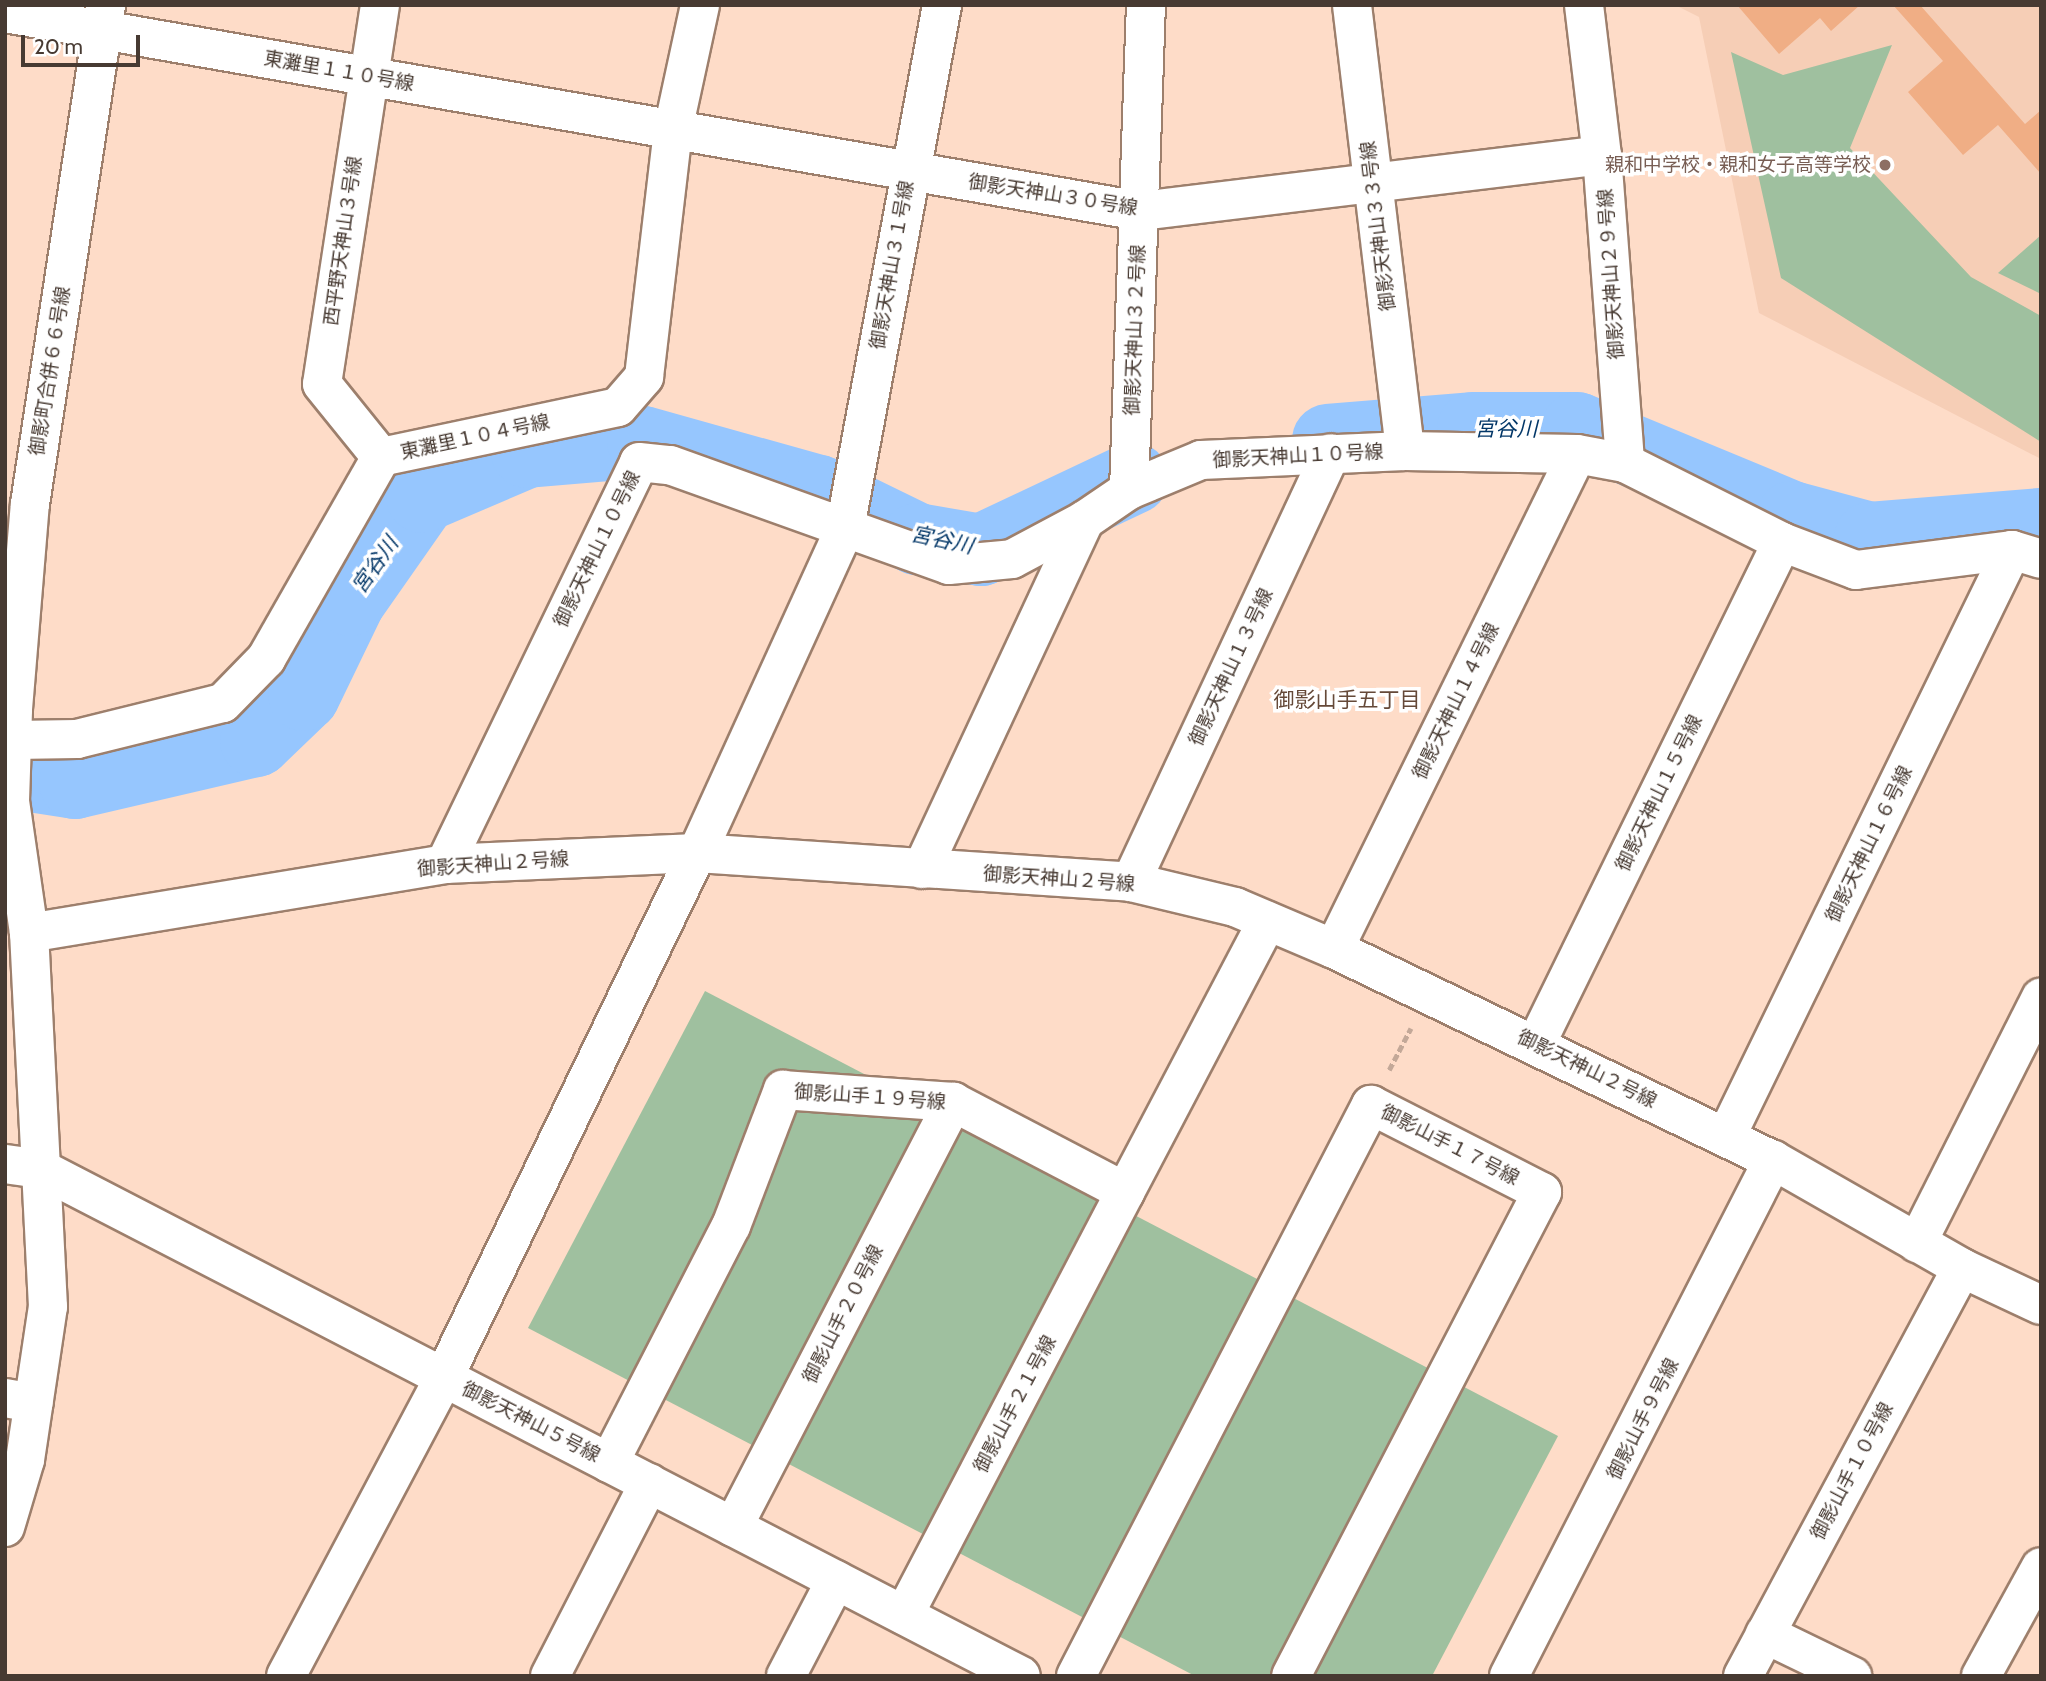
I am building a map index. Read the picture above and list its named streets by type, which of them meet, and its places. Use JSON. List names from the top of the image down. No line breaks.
{"streets":{"street":["東灘里１１０号線","御影天神山３０号線","御影天神山３３号線","西平野天神山３号線","御影天神山３１号線","御影天神山２９号線","御影天神山３２号線","御影町合併６６号線","東灘里１０４号線","御影天神山１０号線","御影天神山１３号線","御影天神山１４号線","御影天神山１５号線","御影天神山１６号線","御影天神山２号線","御影山手１９号線","御影山手１７号線","御影山手２０号線","御影山手２１号線","御影山手９号線","御影天神山５号線","御影山手１０号線"]},"crossings":[["東灘里１１０号線","御影天神山３０号線"],["東灘里１１０号線","西平野天神山３号線"],["東灘里１１０号線","御影町合併６６号線"],["東灘里１１０号線","東灘里１０４号線"],["御影天神山３０号線","御影天神山３３号線"],["御影天神山３０号線","御影天神山３１号線"],["御影天神山３０号線","御影天神山２９号線"],["御影天神山３０号線","御影天神山３２号線"],["御影天神山３０号線","東灘里１０４号線"],["御影天神山３３号線","御影天神山１０号線"],["西平野天神山３号線","東灘里１０４号線"],["御影天神山３１号線","御影天神山１０号線"],["御影天神山３１号線","御影天神山２号線"],["御影天神山３１号線","御影天神山５号線"],["御影天神山２９号線","御影天神山１０号線"],["御影天神山３２号線","御影天神山１０号線"],["御影町合併６６号線","東灘里１０４号線"],["御影町合併６６号線","御影天神山２号線"],["御影町合併６６号線","御影天神山５号線"],["御影天神山１０号線","御影天神山１３号線"],["御影天神山１０号線","御影天神山１４号線"],["御影天神山１０号線","御影天神山１５号線"],["御影天神山１０号線","御影天神山１６号線"],["御影天神山１０号線","御影天神山２号線"],["御影天神山１３号線","御影天神山２号線"],["御影天神山１４号線","御影天神山２号線"],["御影天神山１５号線","御影天神山２号線"],["御影天神山１６号線","御影天神山２号線"],["御影天神山２号線","御影山手９号線"],["御影天神山２号線","御影山手１０号線"],["御影山手１９号線","御影山手２０号線"],["御影山手１９号線","御影山手２１号線"],["御影山手１９号線","御影天神山５号線"],["御影山手２０号線","御影天神山５号線"],["御影山手２１号線","御影天神山５号線"]],"districts":["御影山手五丁目"],"water":["宮谷川"],"places":["親和中学校・親和女子高等学校"],"scale_bar":"20 m"}
